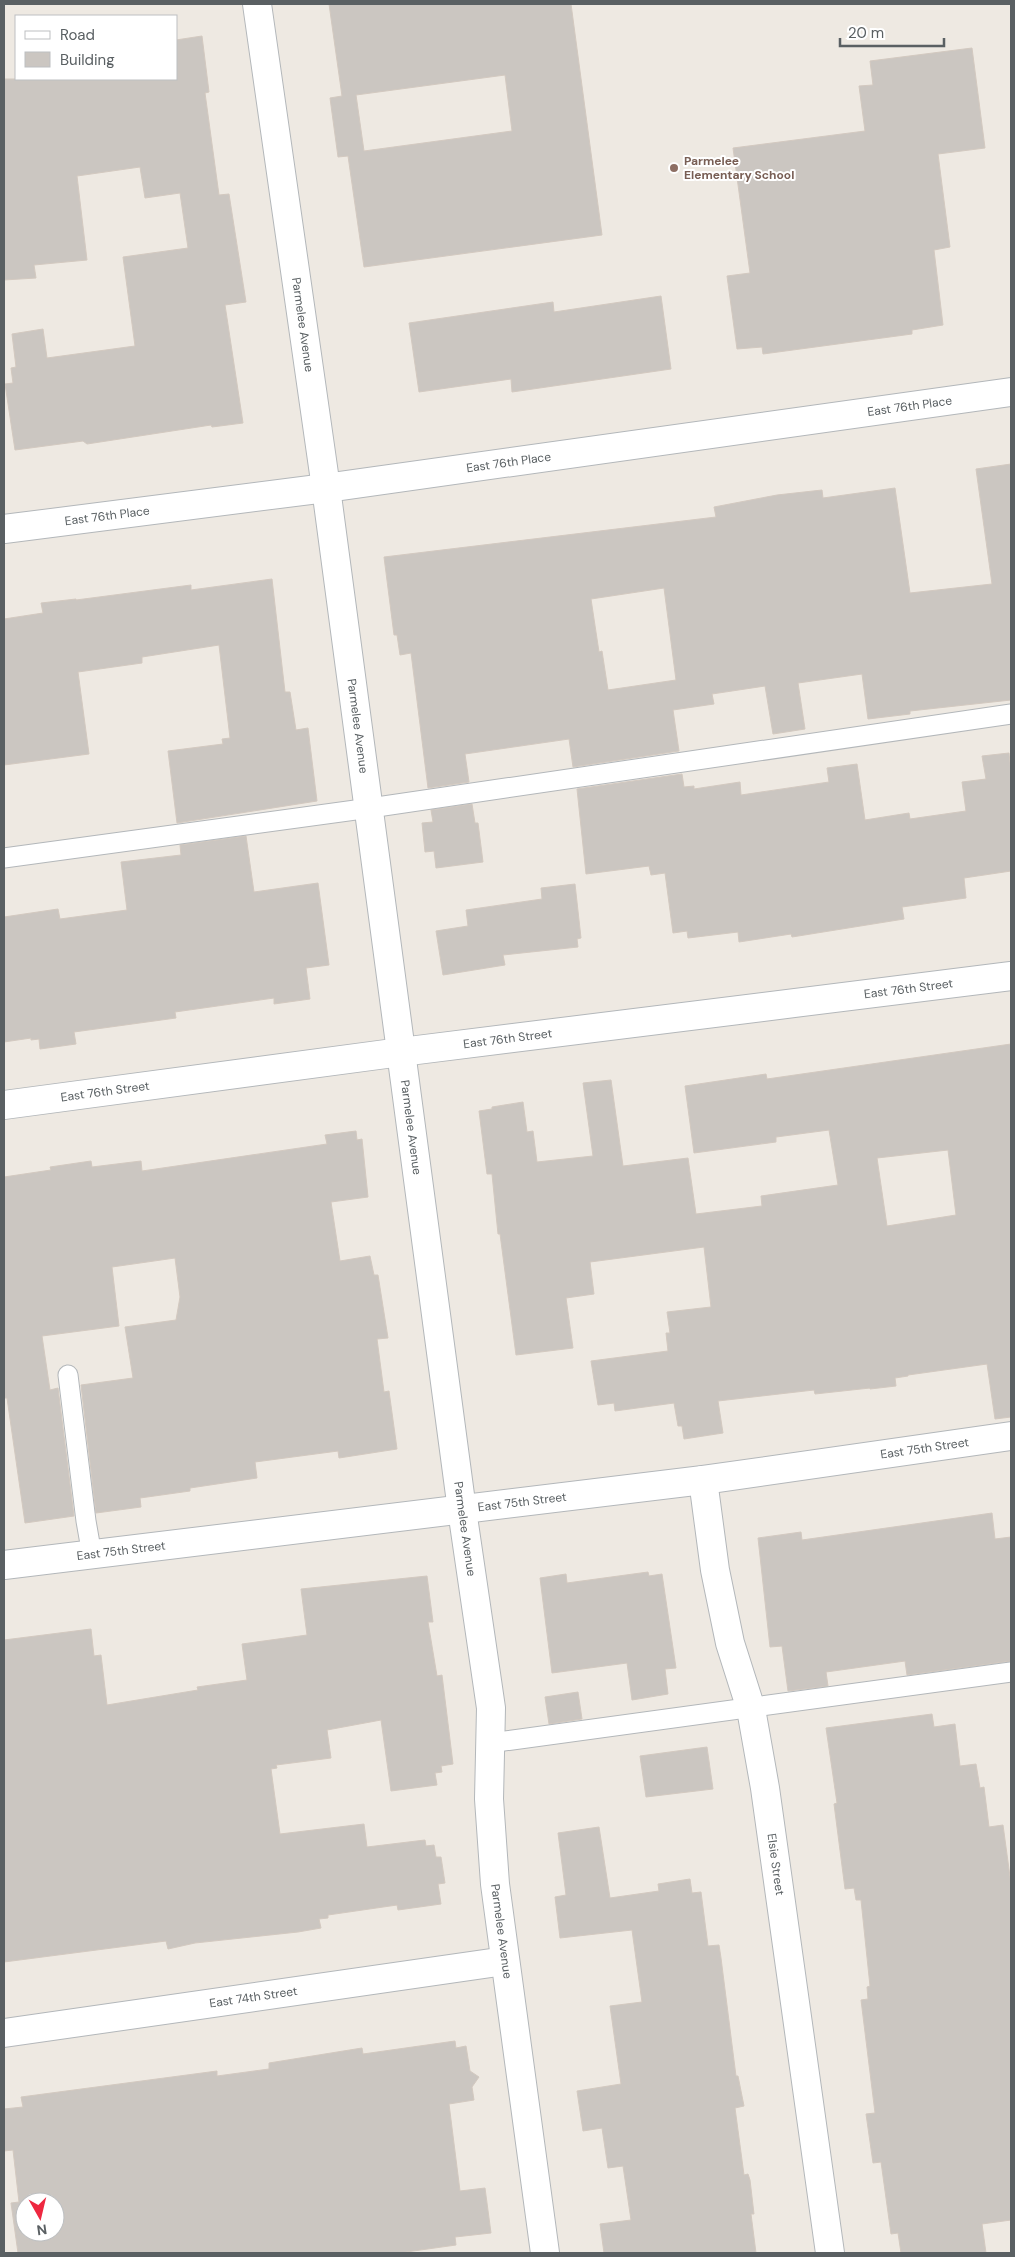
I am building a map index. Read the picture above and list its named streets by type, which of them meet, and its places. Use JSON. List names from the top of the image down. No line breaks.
{"streets":{"street":["Parmelee Avenue","East 76th Place","East 76th Street","East 75th Street","Elsie Street","East 74th Street"]},"crossings":[["Parmelee Avenue","East 76th Place"],["Parmelee Avenue","East 76th Street"],["Parmelee Avenue","East 75th Street"],["Parmelee Avenue","East 74th Street"],["East 75th Street","Elsie Street"]],"places":["Parmelee Elementary School"],"legend":["Road","Building"],"scale_bar":"20 m","north":"bottom"}
